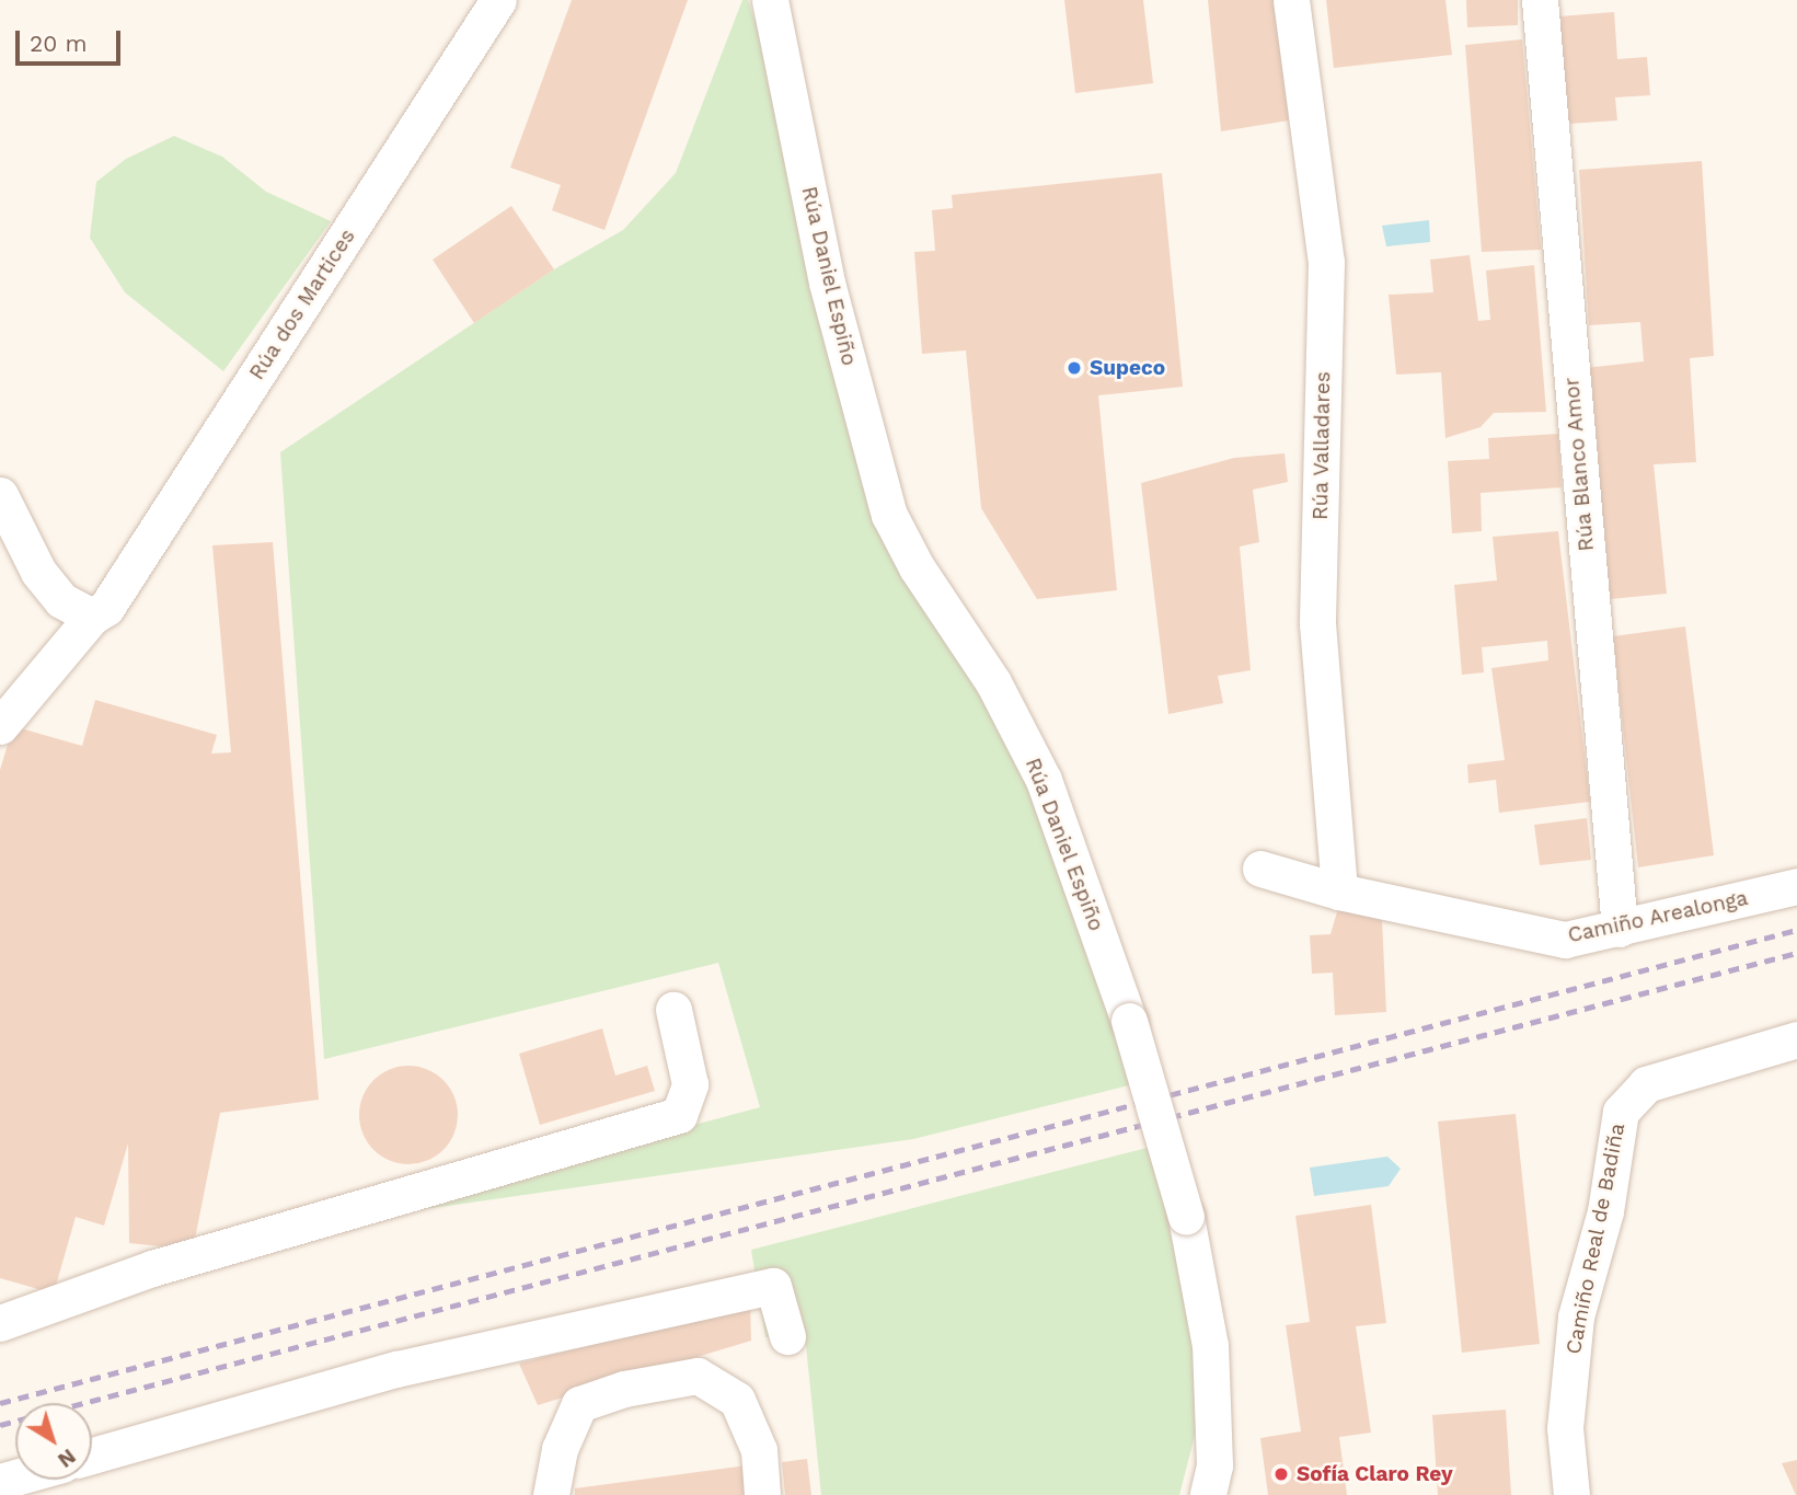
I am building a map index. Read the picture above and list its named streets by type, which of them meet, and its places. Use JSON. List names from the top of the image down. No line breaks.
{"streets":{"street":["Rúa Daniel Espiño","Rúa dos Martices","Rúa Valladares","Rúa Blanco Amor","Camiño Arealonga","Camiño Real de Badiña"]},"crossings":[["Rúa Valladares","Camiño Arealonga"],["Rúa Blanco Amor","Camiño Arealonga"]],"places":["Supeco","Sofía Claro Rey"],"scale_bar":"20 m","north":"bottom right"}
